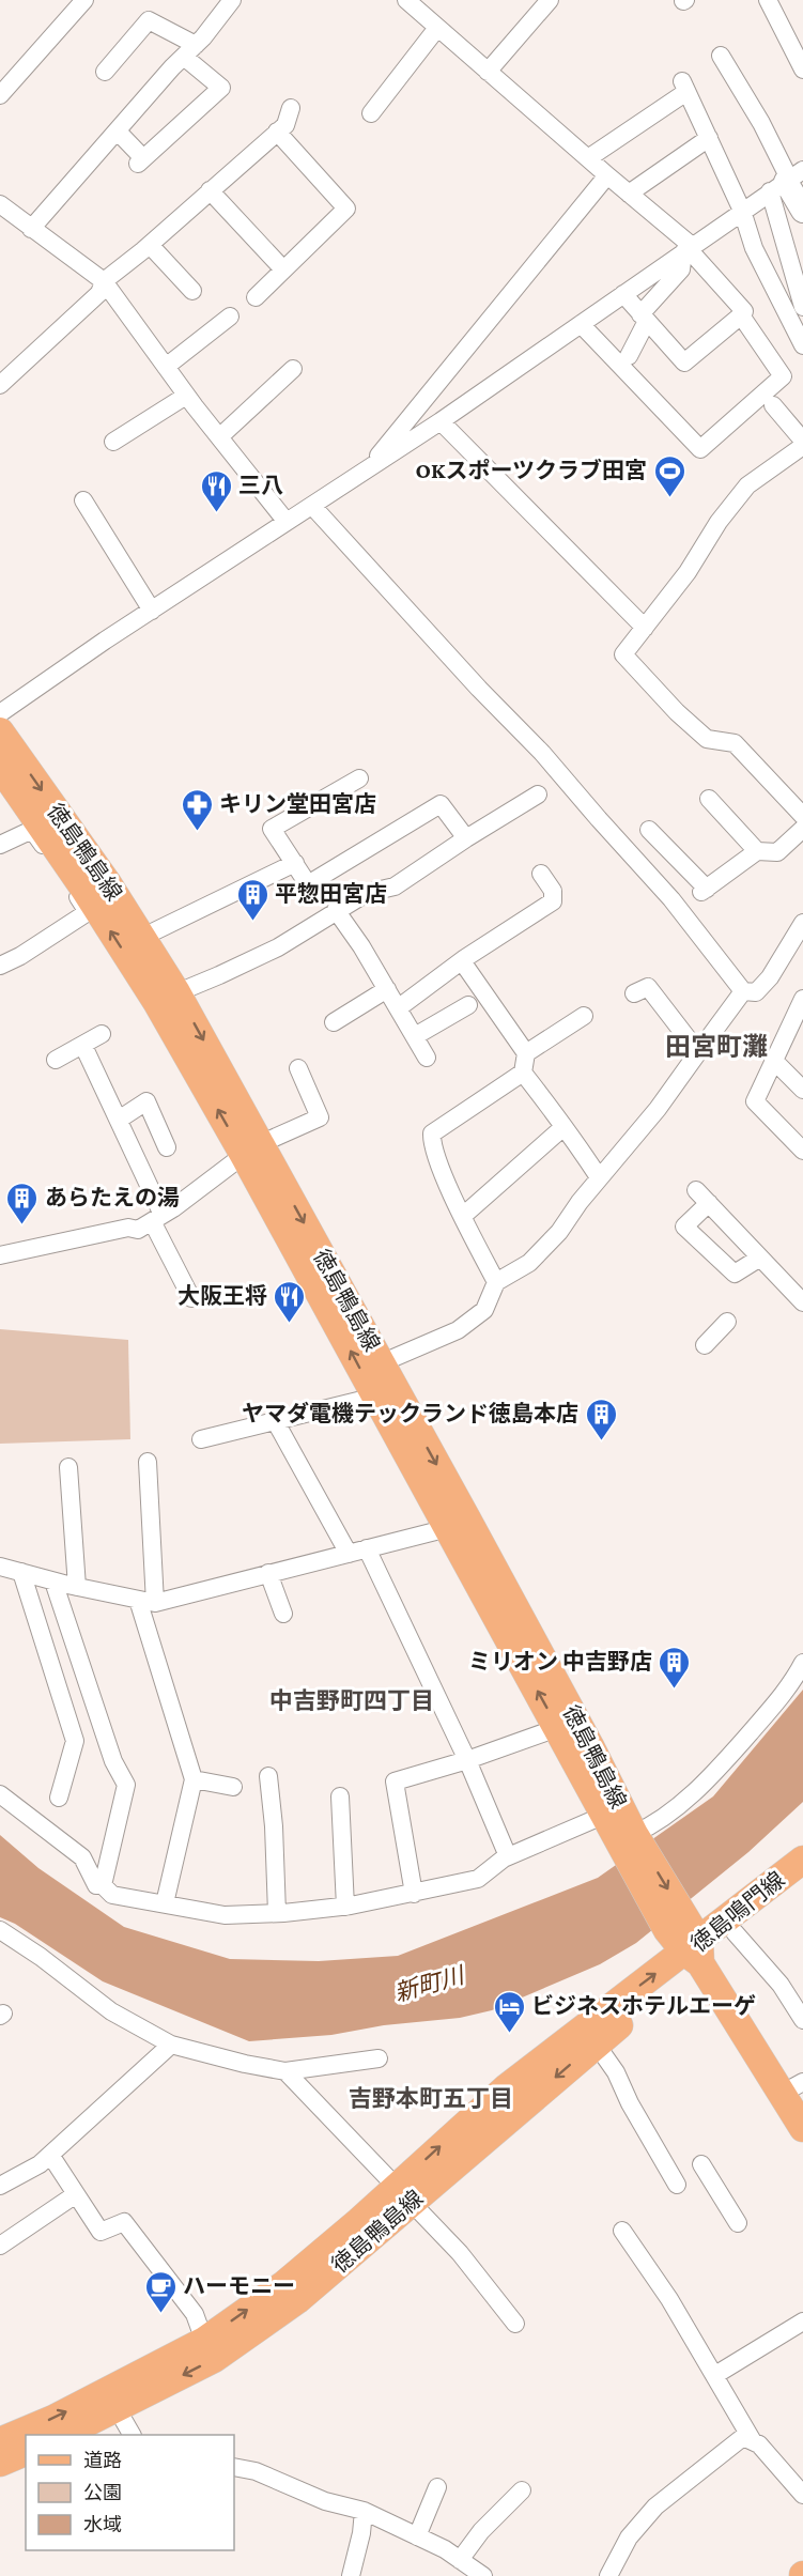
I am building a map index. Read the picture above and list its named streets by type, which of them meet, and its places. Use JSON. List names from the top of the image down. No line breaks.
{"streets":{"main road":["徳島鴨島線","徳島鳴門線"]},"crossings":[["徳島鴨島線","徳島鳴門線"]],"districts":["田宮町灘","中吉野町四丁目","吉野本町五丁目"],"water":["新町川"],"places":{"sports":["OKスポーツクラブ田宮"],"restaurant":["三八","大阪王将"],"pharmacy":["キリン堂田宮店"],"building":["平惣田宮店","あらたえの湯","ヤマダ電機テックランド徳島本店","ミリオン 中吉野店"],"hotel":["ビジネスホテルエーゲ"],"cafe":["ハーモニー"]},"legend":["道路","公園","水域"]}
